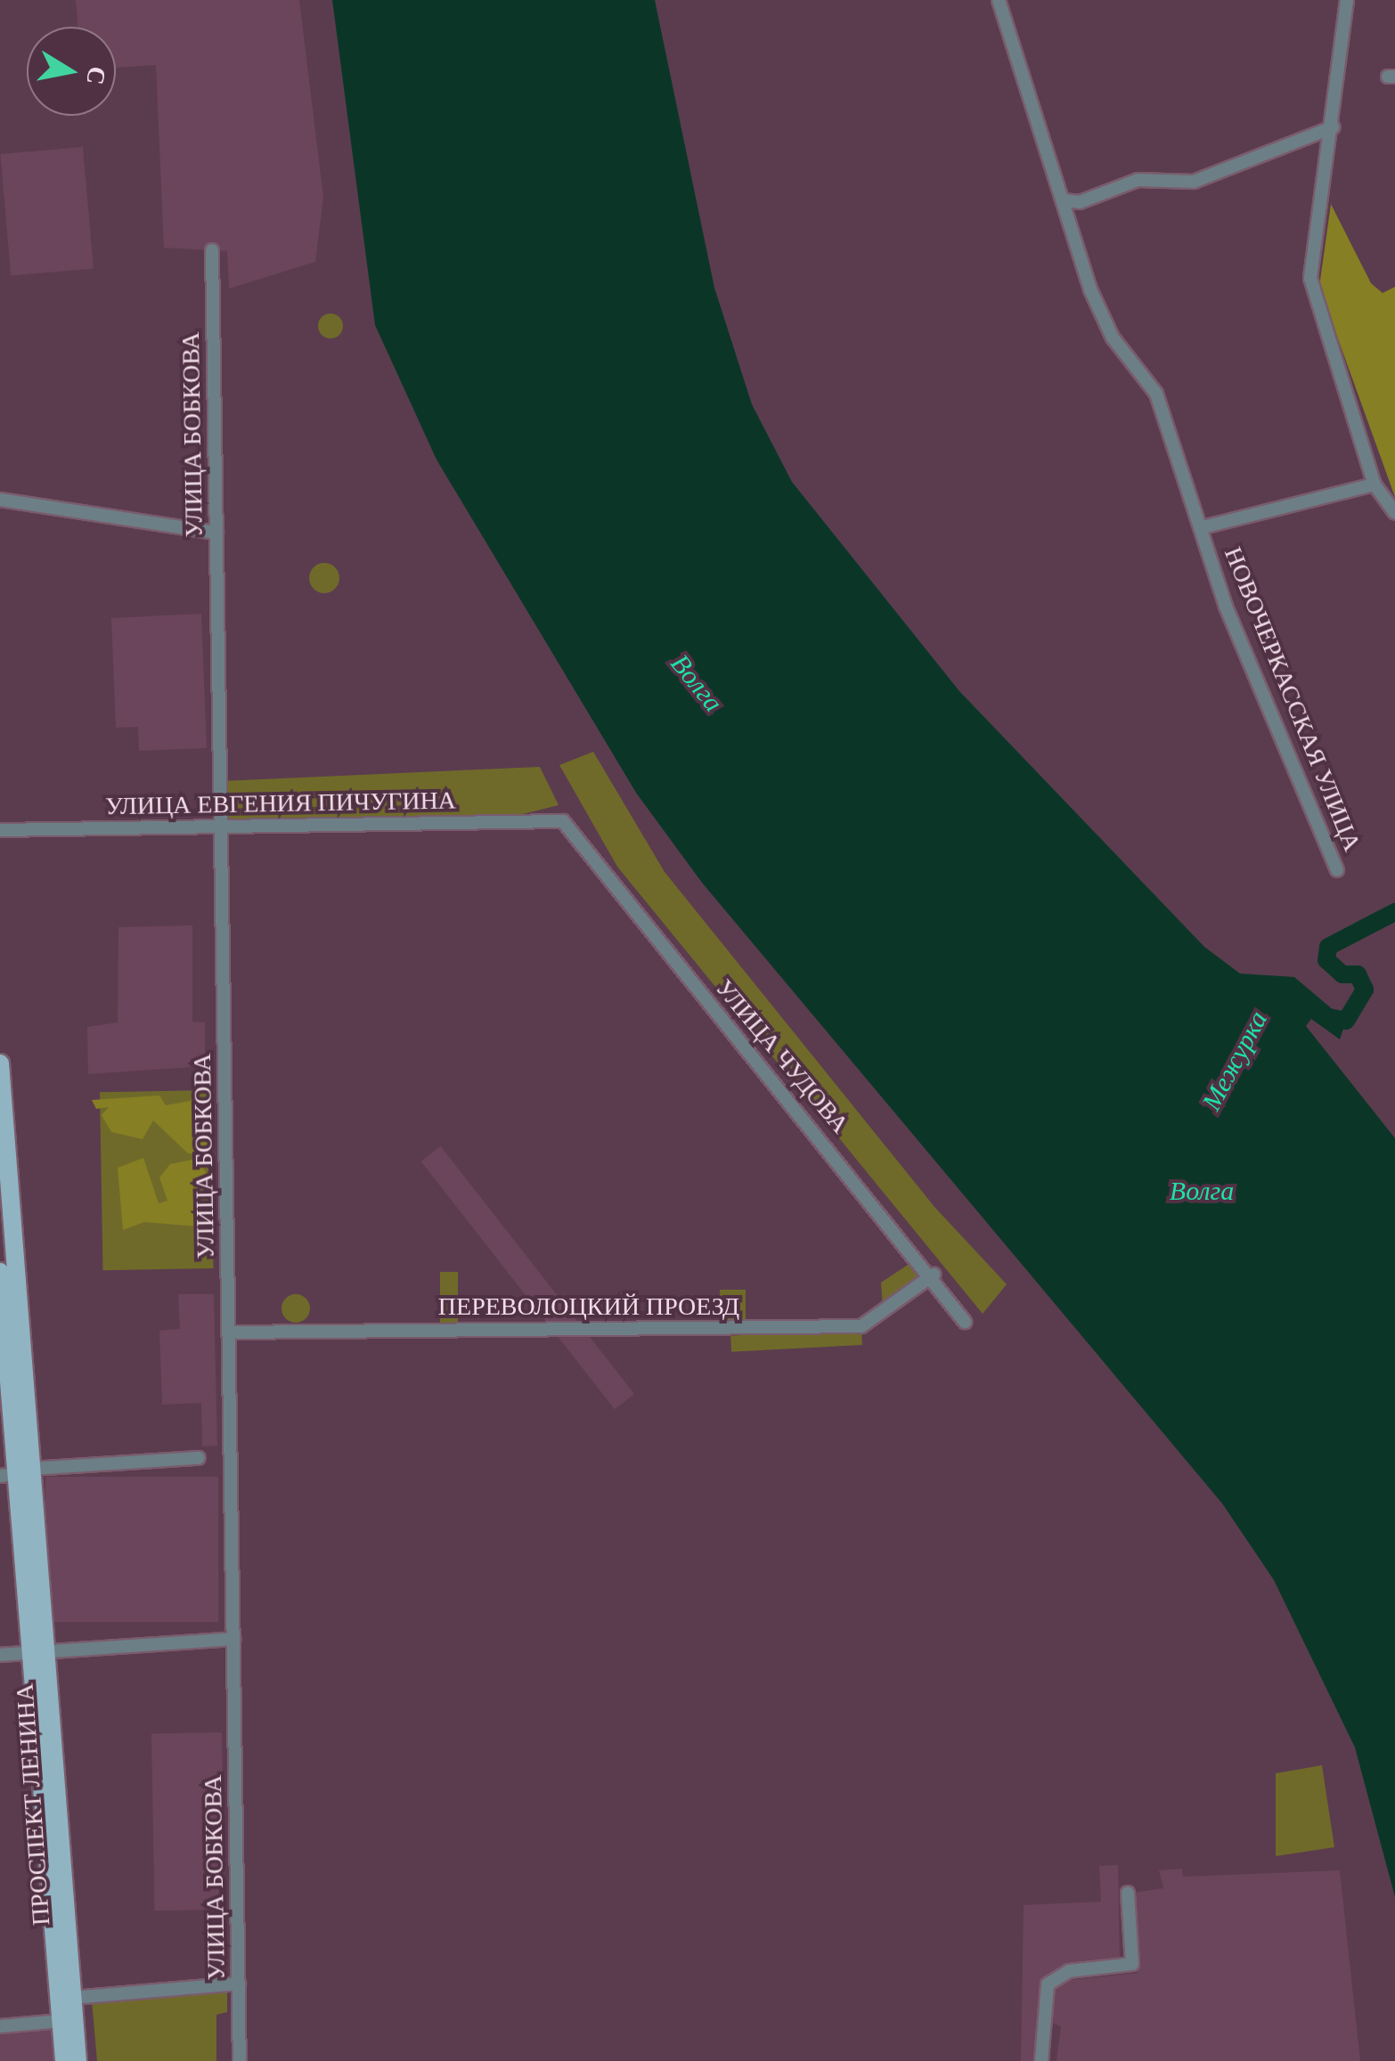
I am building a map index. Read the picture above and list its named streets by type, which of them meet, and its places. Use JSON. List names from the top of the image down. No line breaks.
{"streets":{"main road":["ПРОСПЕКТ ЛЕНИНА"],"street":["УЛИЦА БОБКОВА","НОВОЧЕРКАССКАЯ УЛИЦА","УЛИЦА ЕВГЕНИЯ ПИЧУГИНА","УЛИЦА ЧУДОВА","ПЕРЕВОЛОЦКИЙ ПРОЕЗД"]},"crossings":[["УЛИЦА БОБКОВА","УЛИЦА ЕВГЕНИЯ ПИЧУГИНА"],["УЛИЦА БОБКОВА","ПЕРЕВОЛОЦКИЙ ПРОЕЗД"],["УЛИЦА ЕВГЕНИЯ ПИЧУГИНА","УЛИЦА ЧУДОВА"],["УЛИЦА ЧУДОВА","ПЕРЕВОЛОЦКИЙ ПРОЕЗД"]],"water":["Волга","Межурка"],"north":"right"}
